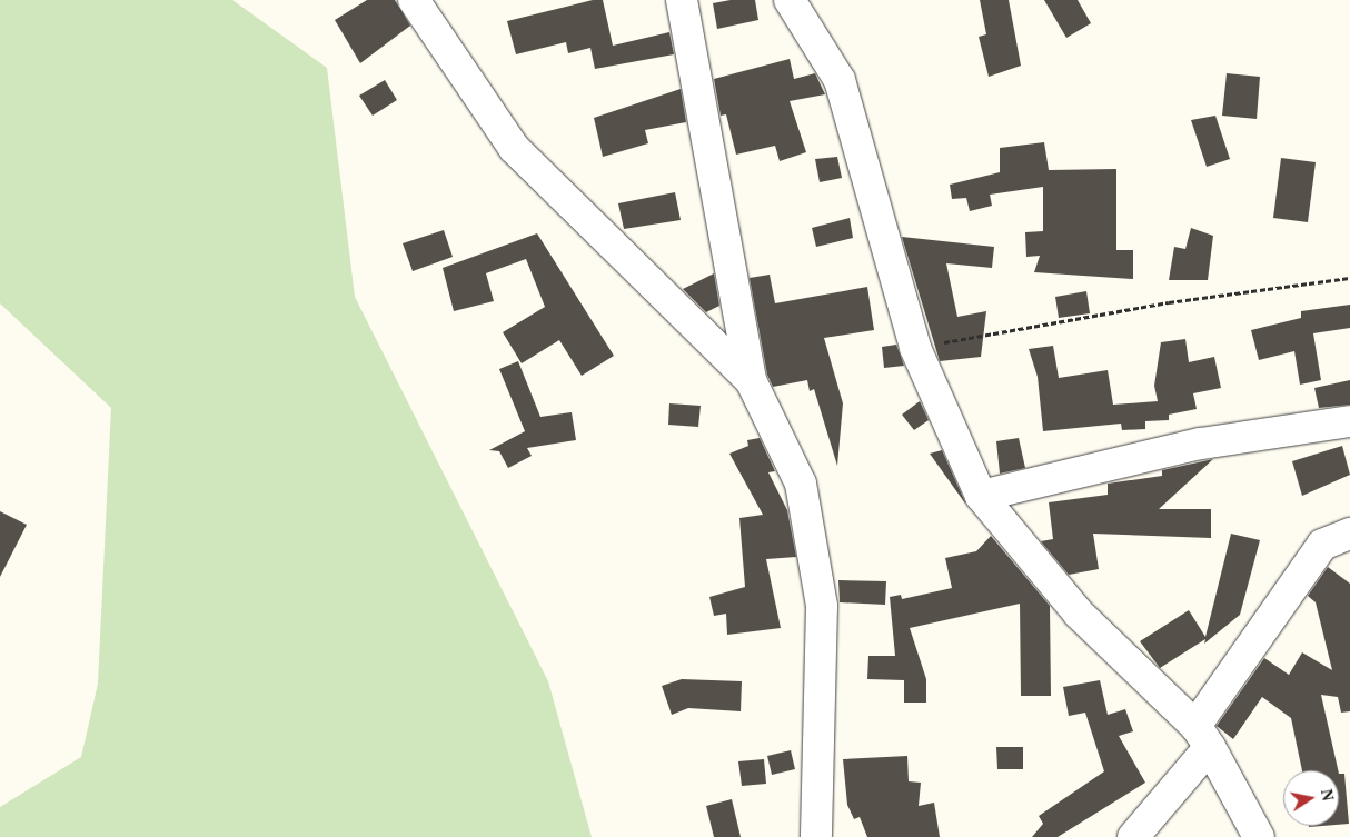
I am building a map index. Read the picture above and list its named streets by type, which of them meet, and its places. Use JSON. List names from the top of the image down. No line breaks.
{"north":"right"}
